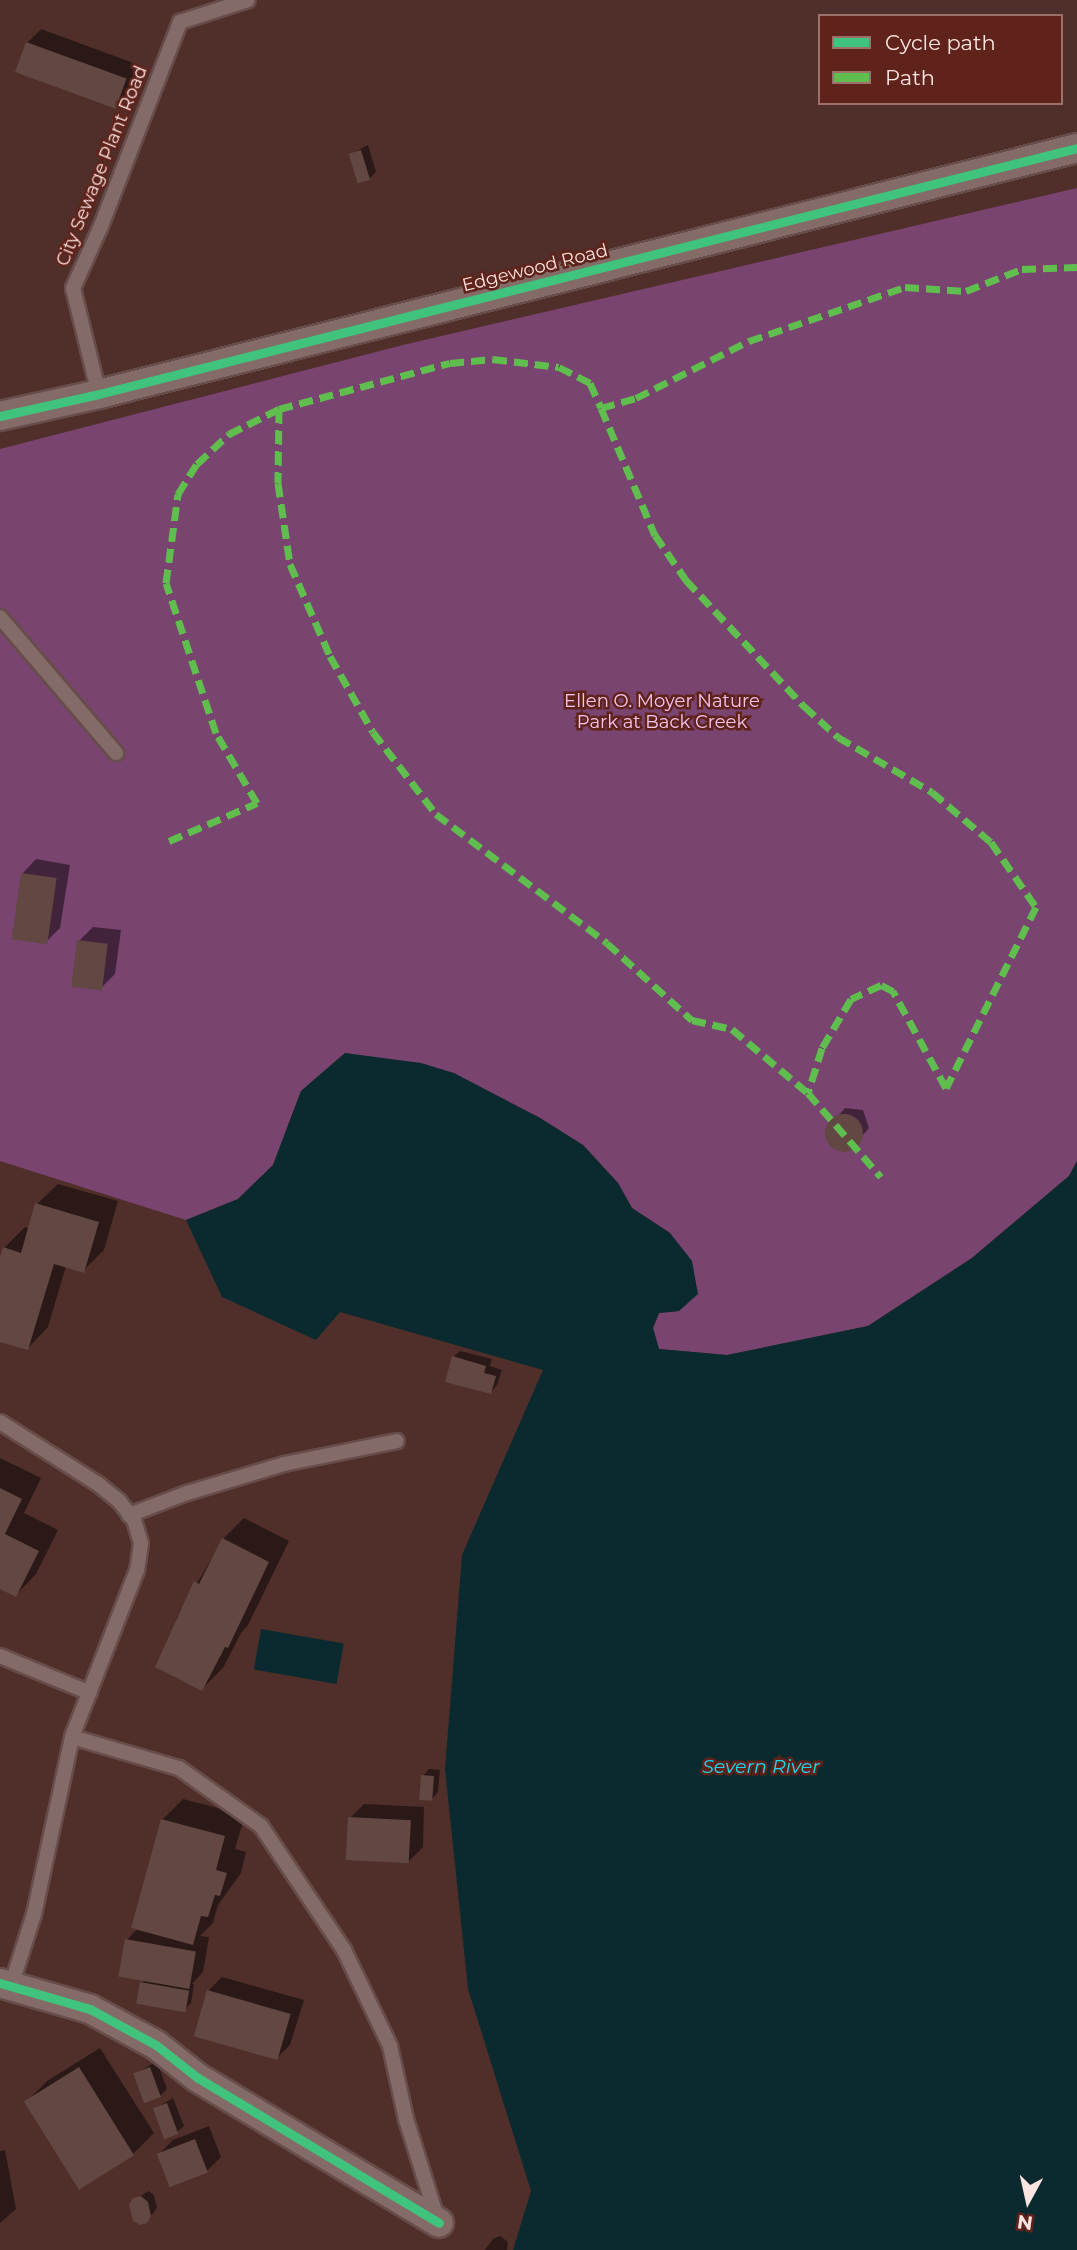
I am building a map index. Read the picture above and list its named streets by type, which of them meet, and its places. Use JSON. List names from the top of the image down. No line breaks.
{"streets":{"street":["Edgewood Road"],"lane":["City Sewage Plant Road"]},"crossings":[["City Sewage Plant Road","Edgewood Road"]],"water":["Severn River"],"parks":["Ellen O. Moyer Nature Park at Back Creek"],"legend":["Cycle path","Path"],"north":"bottom"}
